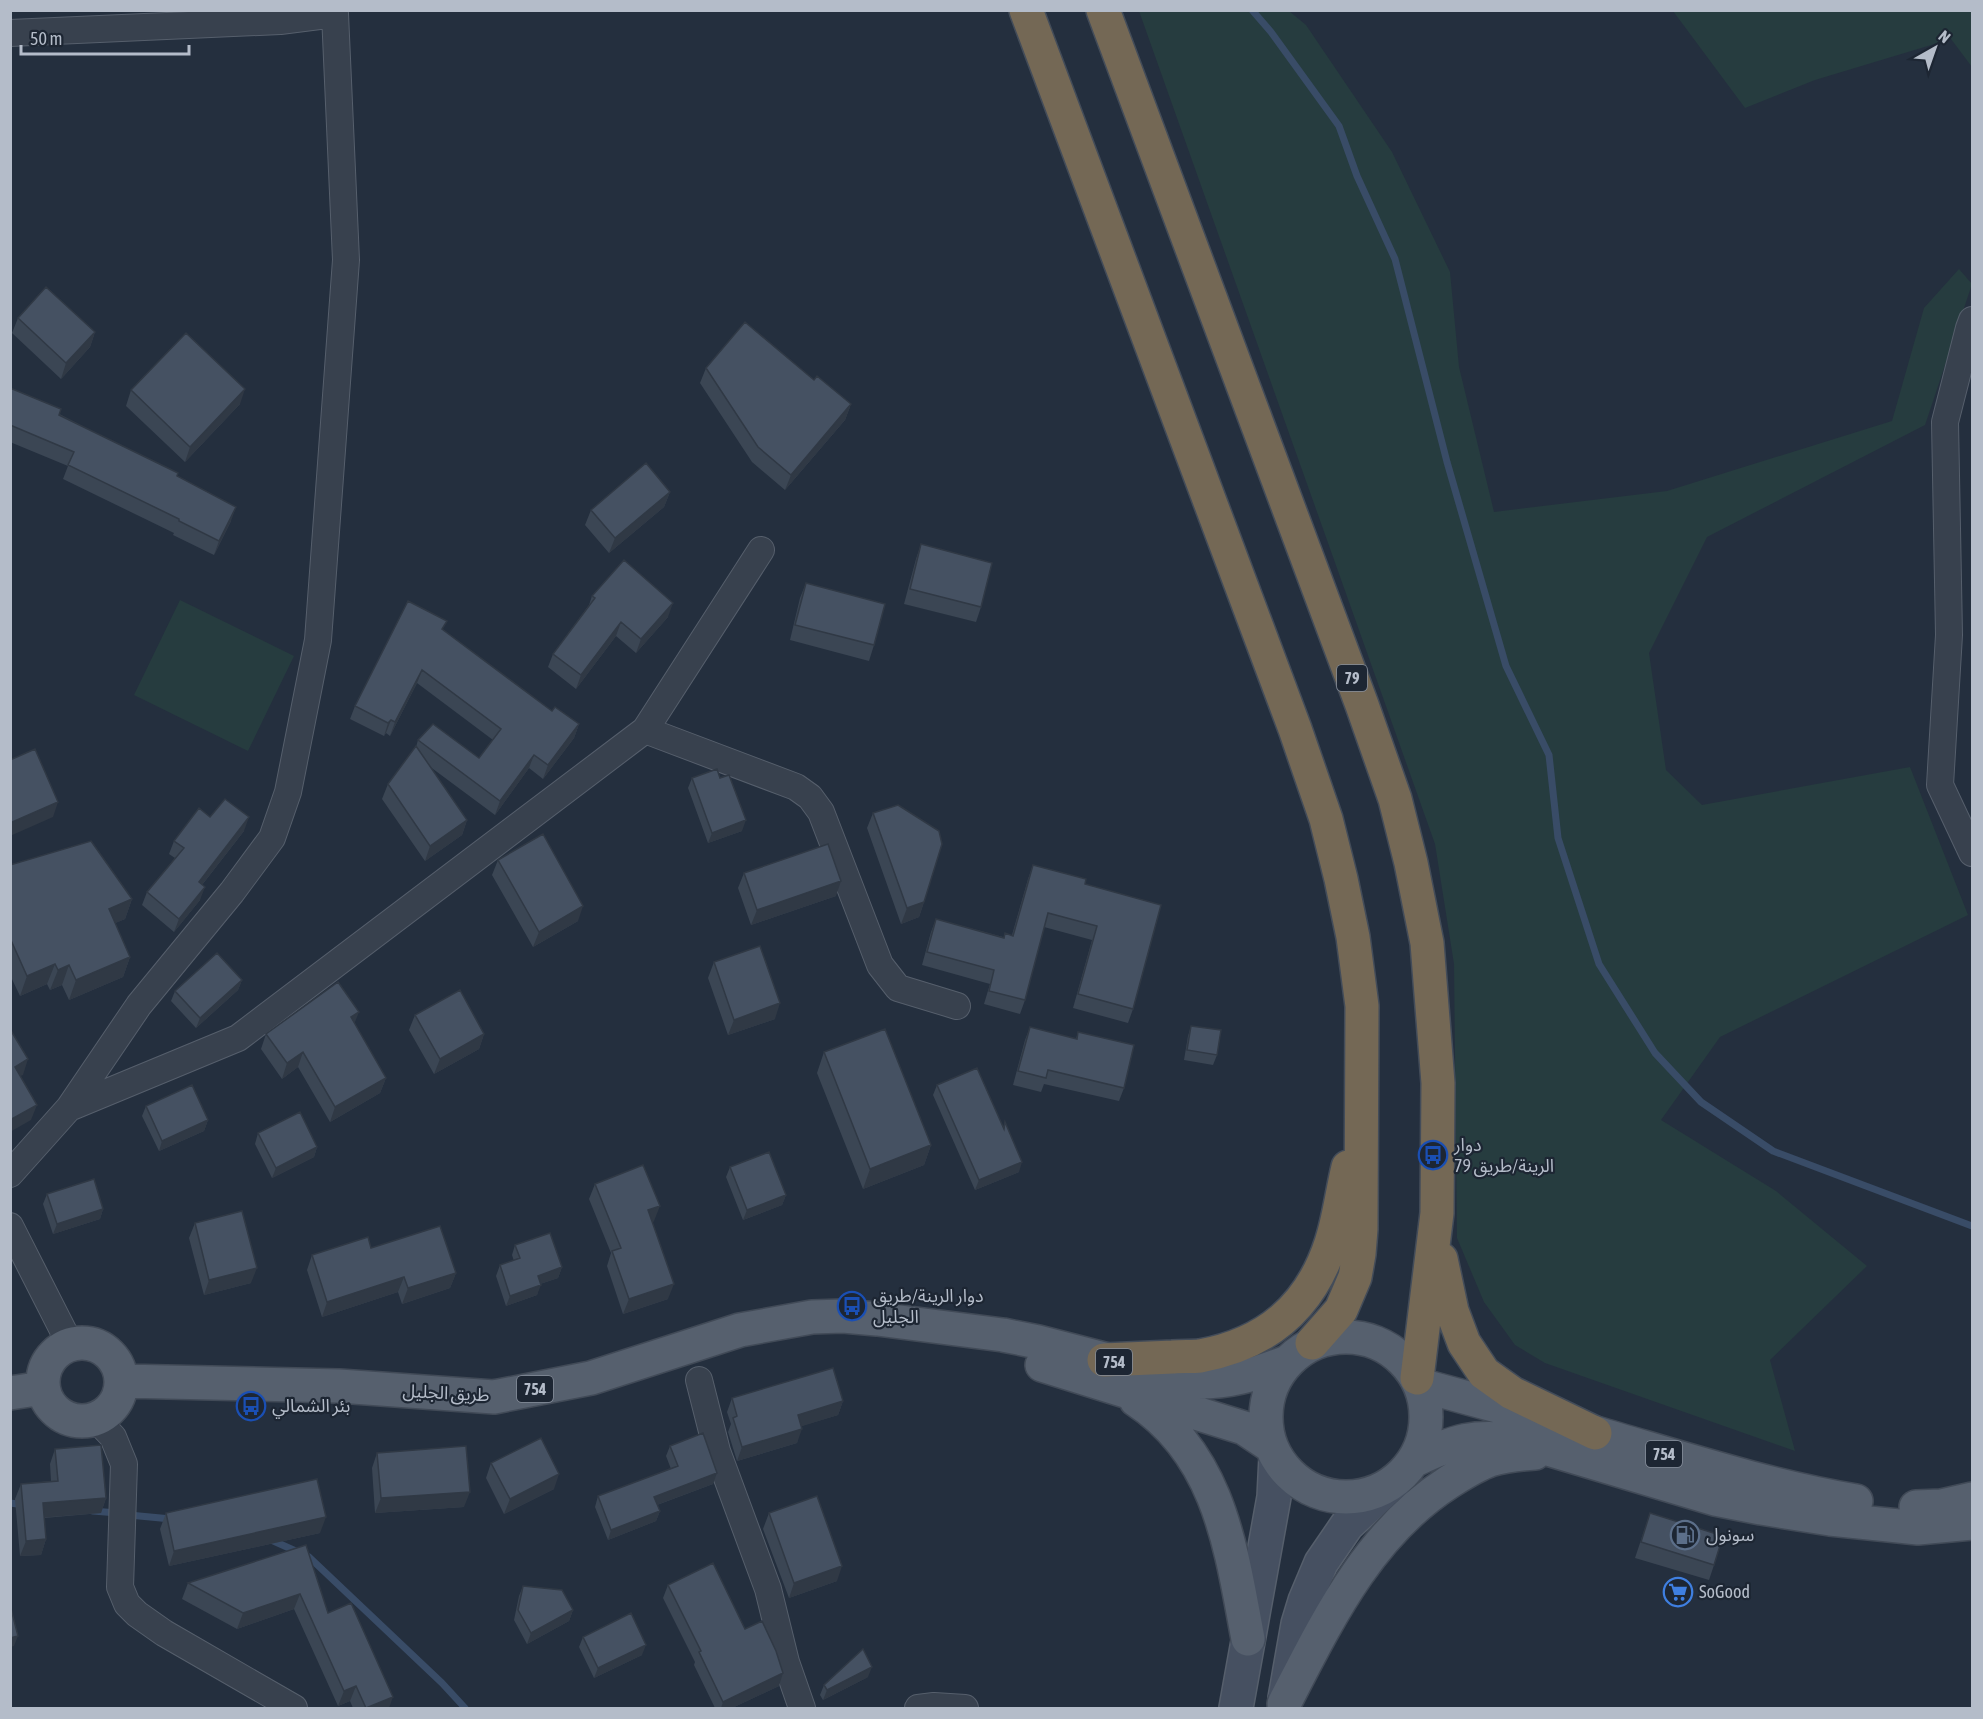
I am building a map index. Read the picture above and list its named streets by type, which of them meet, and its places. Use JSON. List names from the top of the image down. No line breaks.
{"streets":{"highway":["79"],"main road":["754","طريق الجليل"]},"crossings":[["79","754"],["754","طريق الجليل"]],"places":{"bus stop":["دوار الرينة/طريق 79","دوار الرينة/طريق الجليل","بئر الشمالي"],"fuel station":["سونول"],"supermarket":["SoGood"]},"scale_bar":"50 m","north":"top right"}
